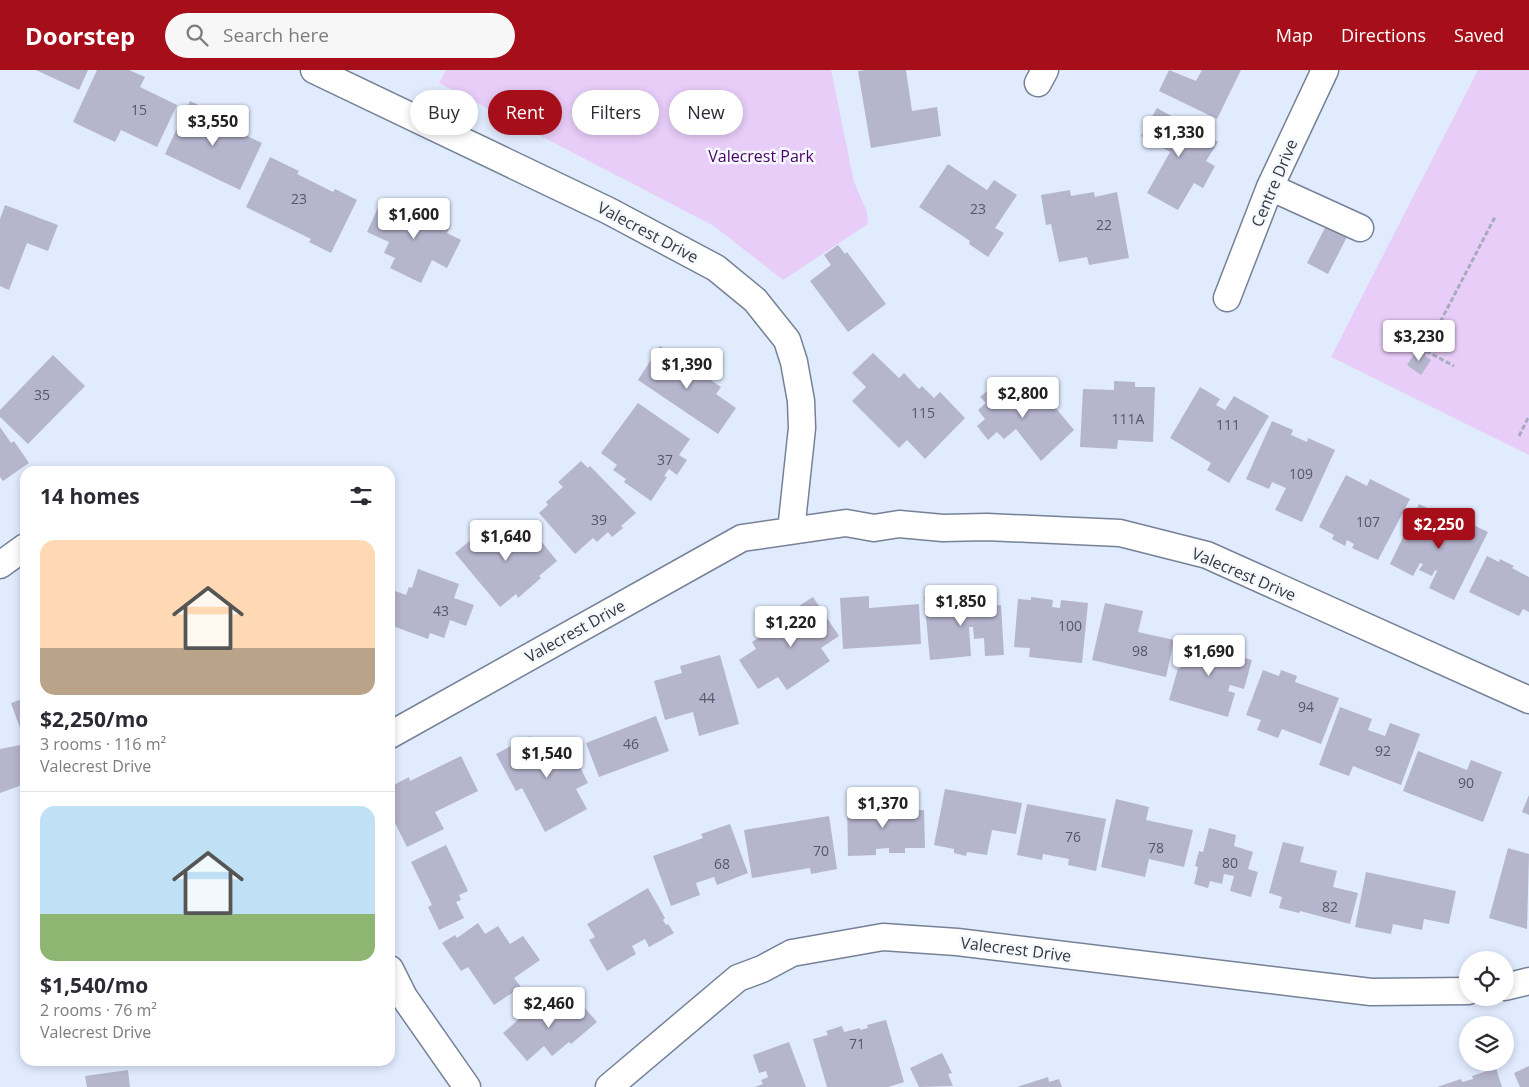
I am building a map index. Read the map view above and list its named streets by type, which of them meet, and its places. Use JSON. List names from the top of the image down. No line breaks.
{"streets":{"street":["Centre Drive","Valecrest Drive"]},"parks":["Valecrest Park"],"house_numbers":["15","23","23","22","35","115","111A","111","37","109","39","107","43","100","98","44","94","46","92","90","76","78","70","80","68","82","71"],"page":{"header":"Doorstep","search":"Search here","nav":["Map","Directions","Saved"],"chip":["Buy","Rent","Filters","New"],"price":["$3,550","$1,330","$1,600","$3,230","$1,390","$2,800","$2,250","$1,640","$1,850","$1,220","$1,690","$1,540","$1,370","$2,460"],"heading":"14 homes","list":[{"name":"$2,250/mo","note":"3 rooms · 116 m² · Valecrest Drive"},{"name":"$1,540/mo","note":"2 rooms · 76 m² · Valecrest Drive"}]}}
